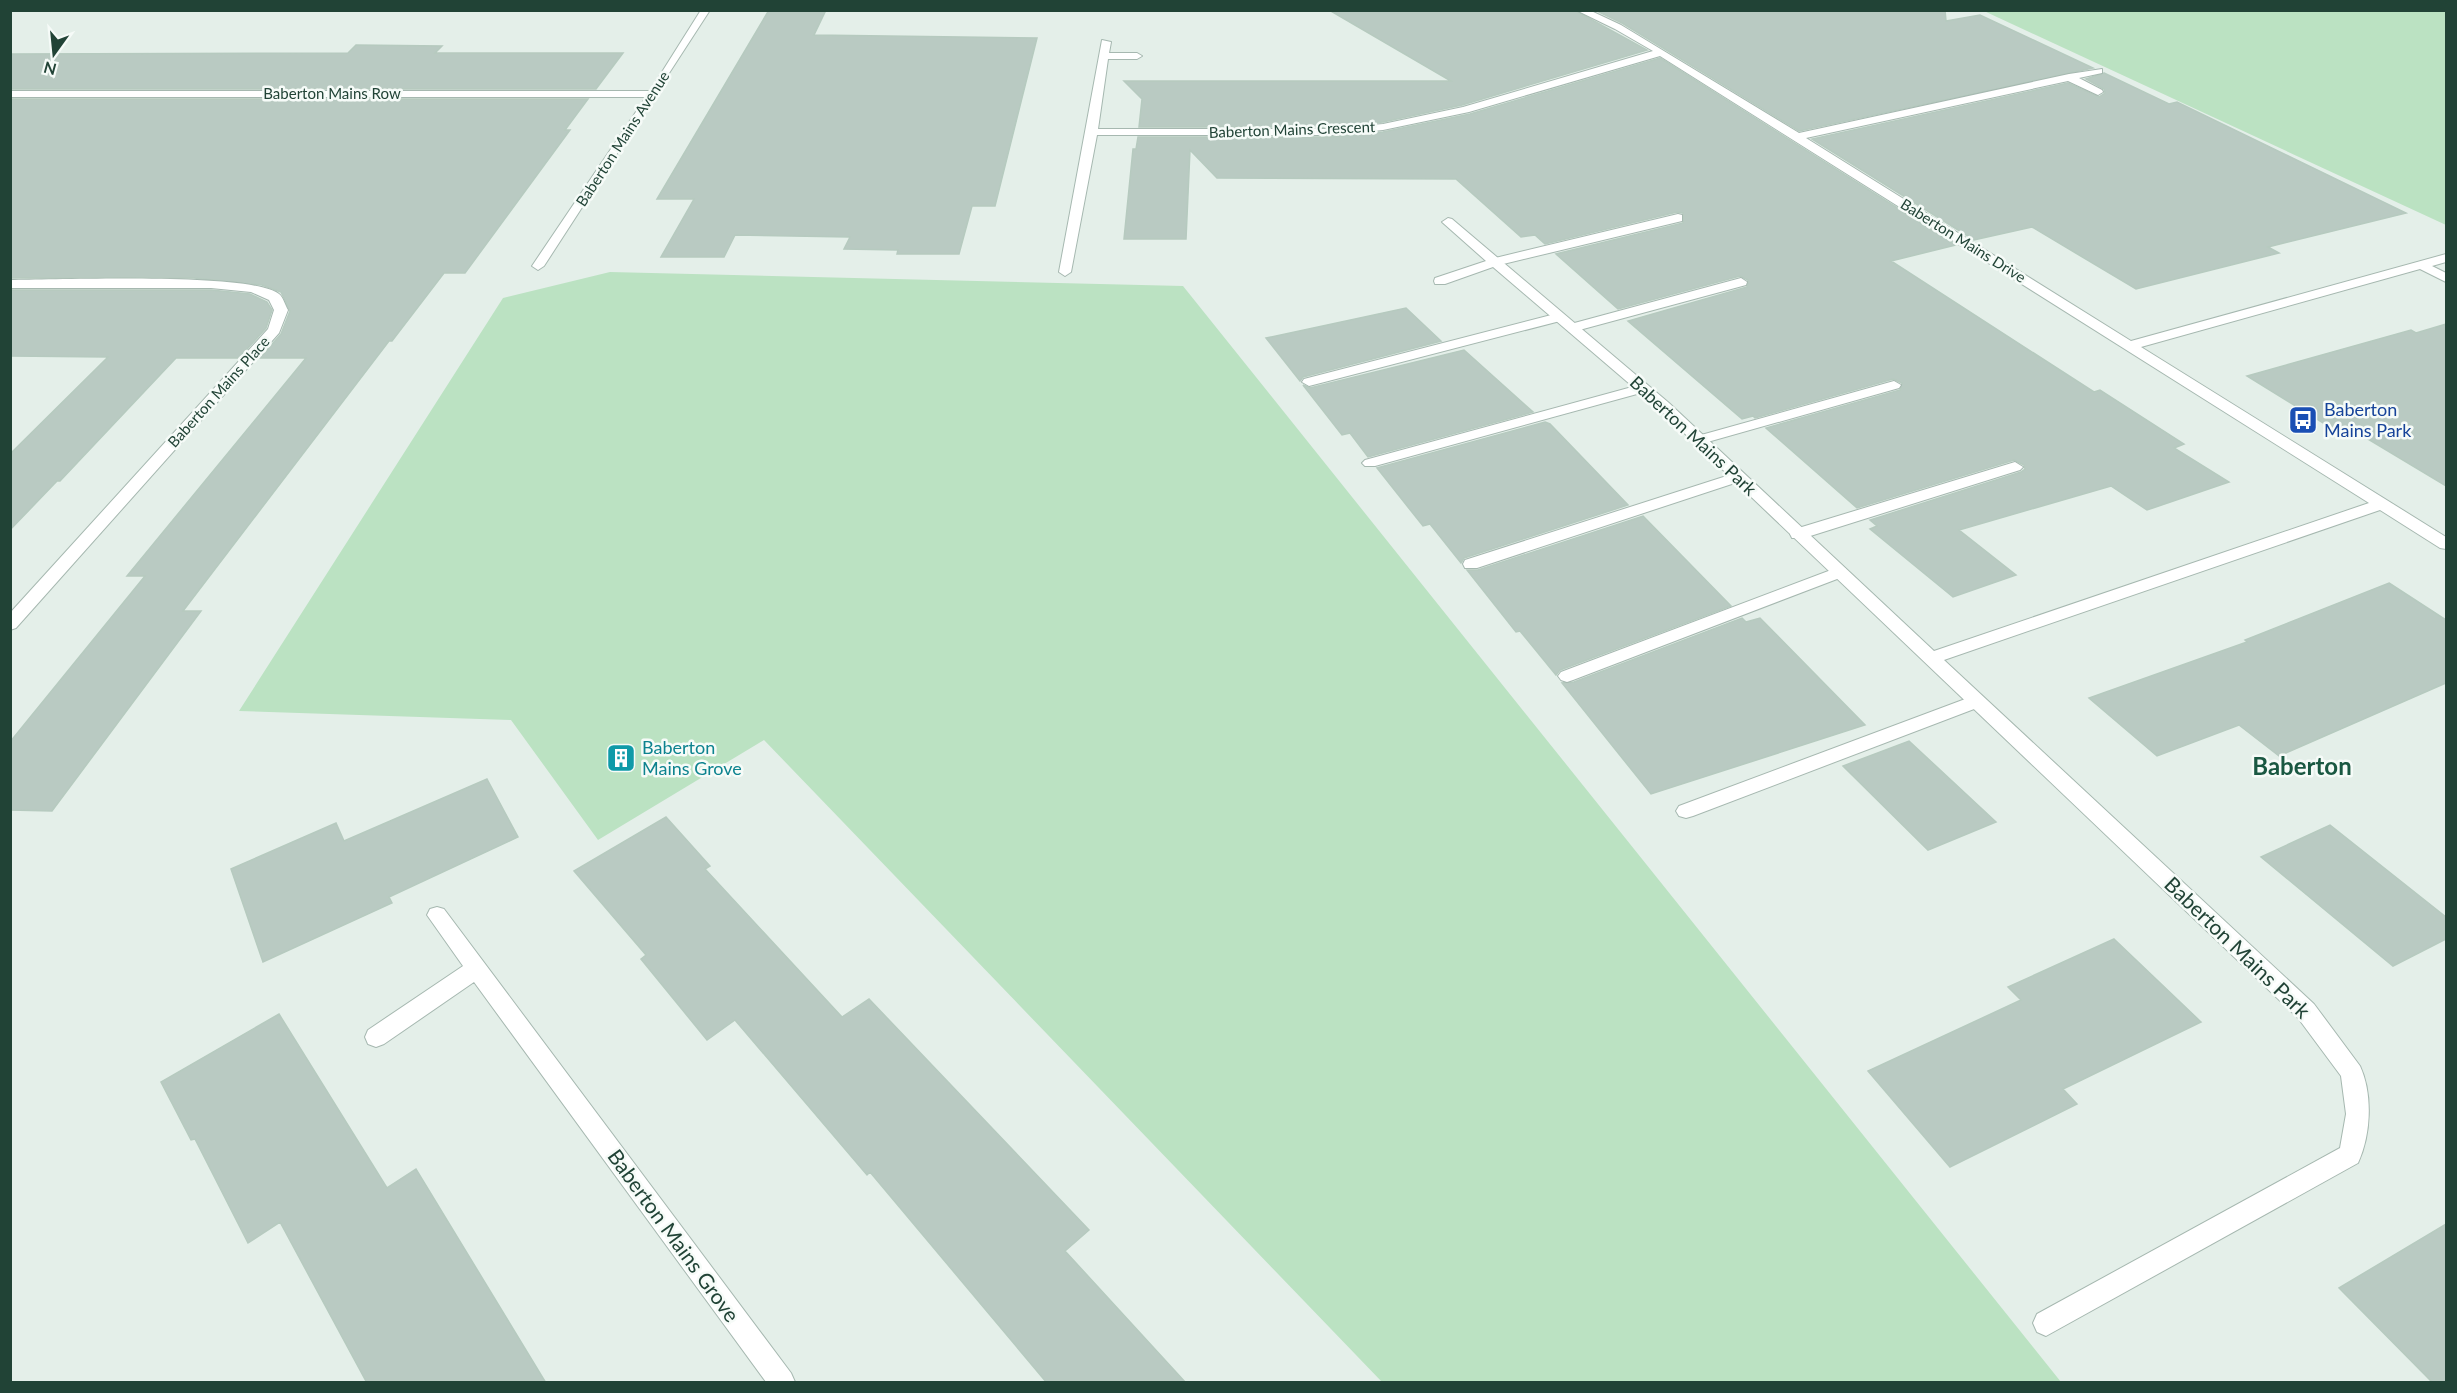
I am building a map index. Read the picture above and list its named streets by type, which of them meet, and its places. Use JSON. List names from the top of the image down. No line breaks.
{"streets":{"street":["Baberton Mains Row","Baberton Mains Crescent","Baberton Mains Avenue","Baberton Mains Drive","Baberton Mains Place","Baberton Mains Park","Baberton Mains Grove"]},"crossings":[["Baberton Mains Row","Baberton Mains Avenue"],["Baberton Mains Crescent","Baberton Mains Drive"]],"districts":["Baberton"],"places":{"bus stop":["Baberton Mains Park"],"building":["Baberton Mains Grove"]},"north":"bottom"}
